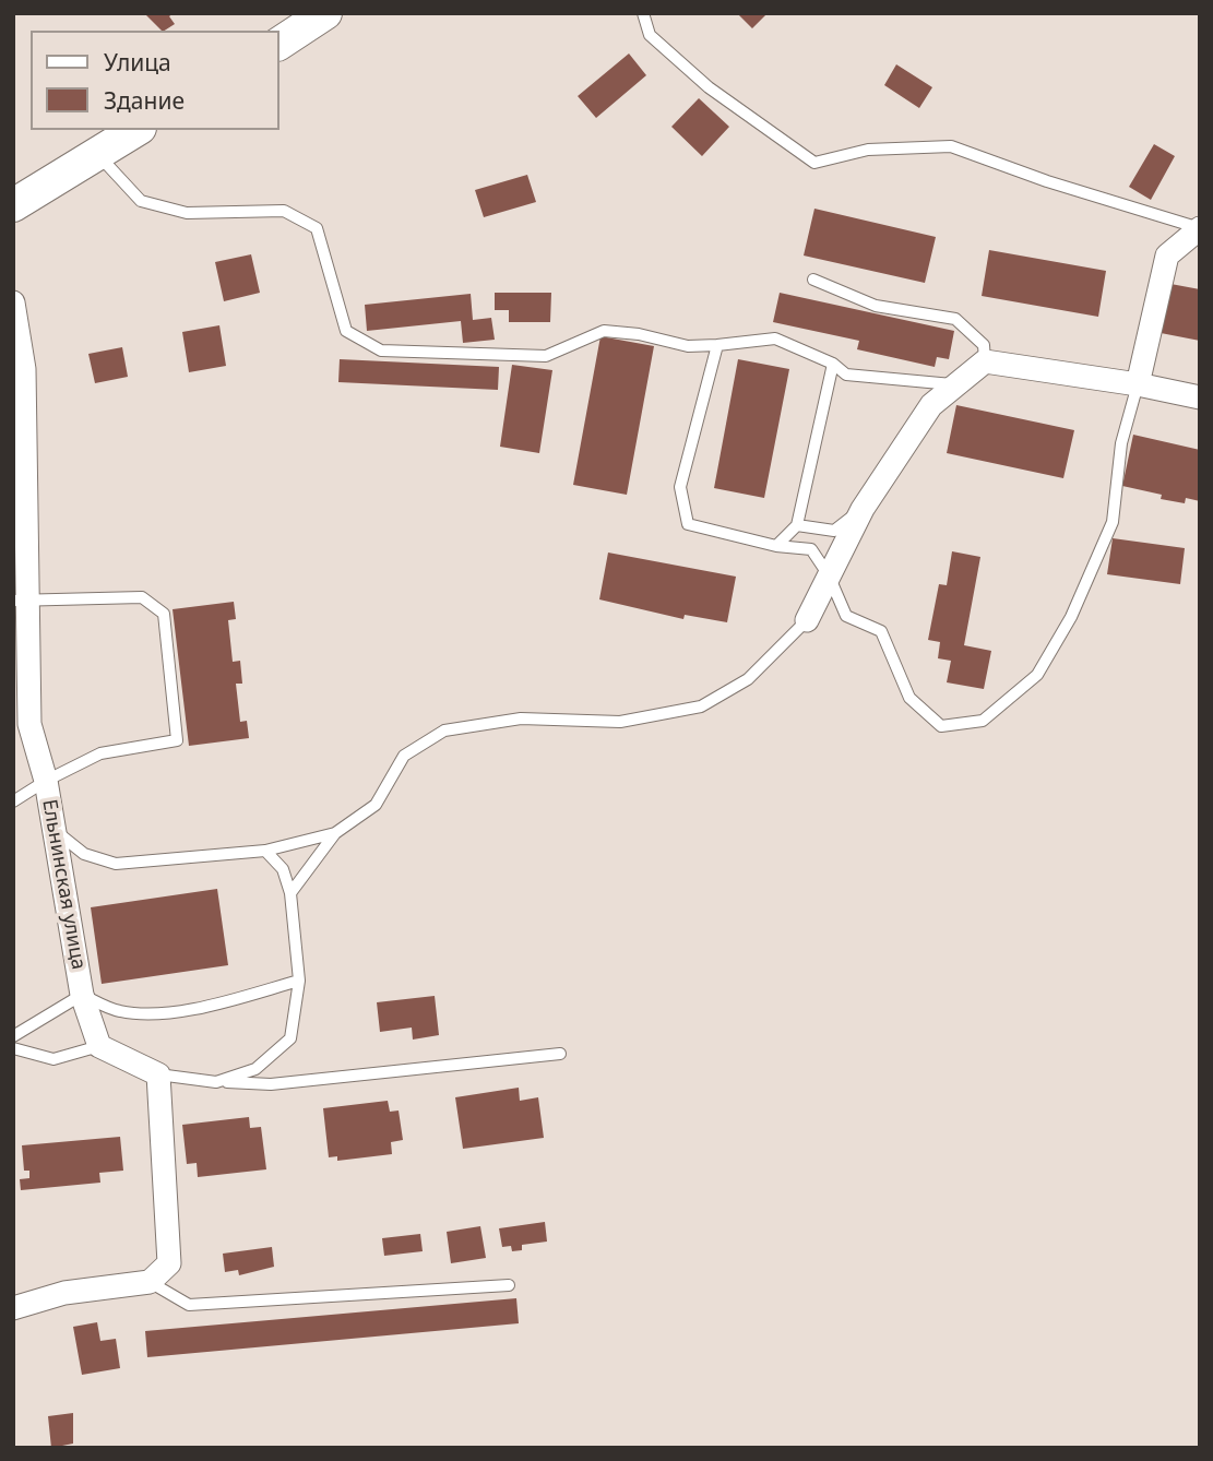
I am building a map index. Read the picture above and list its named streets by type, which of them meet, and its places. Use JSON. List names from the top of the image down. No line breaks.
{"streets":{"street":["Ельнинская улица"]},"legend":["Улица","Здание"]}
